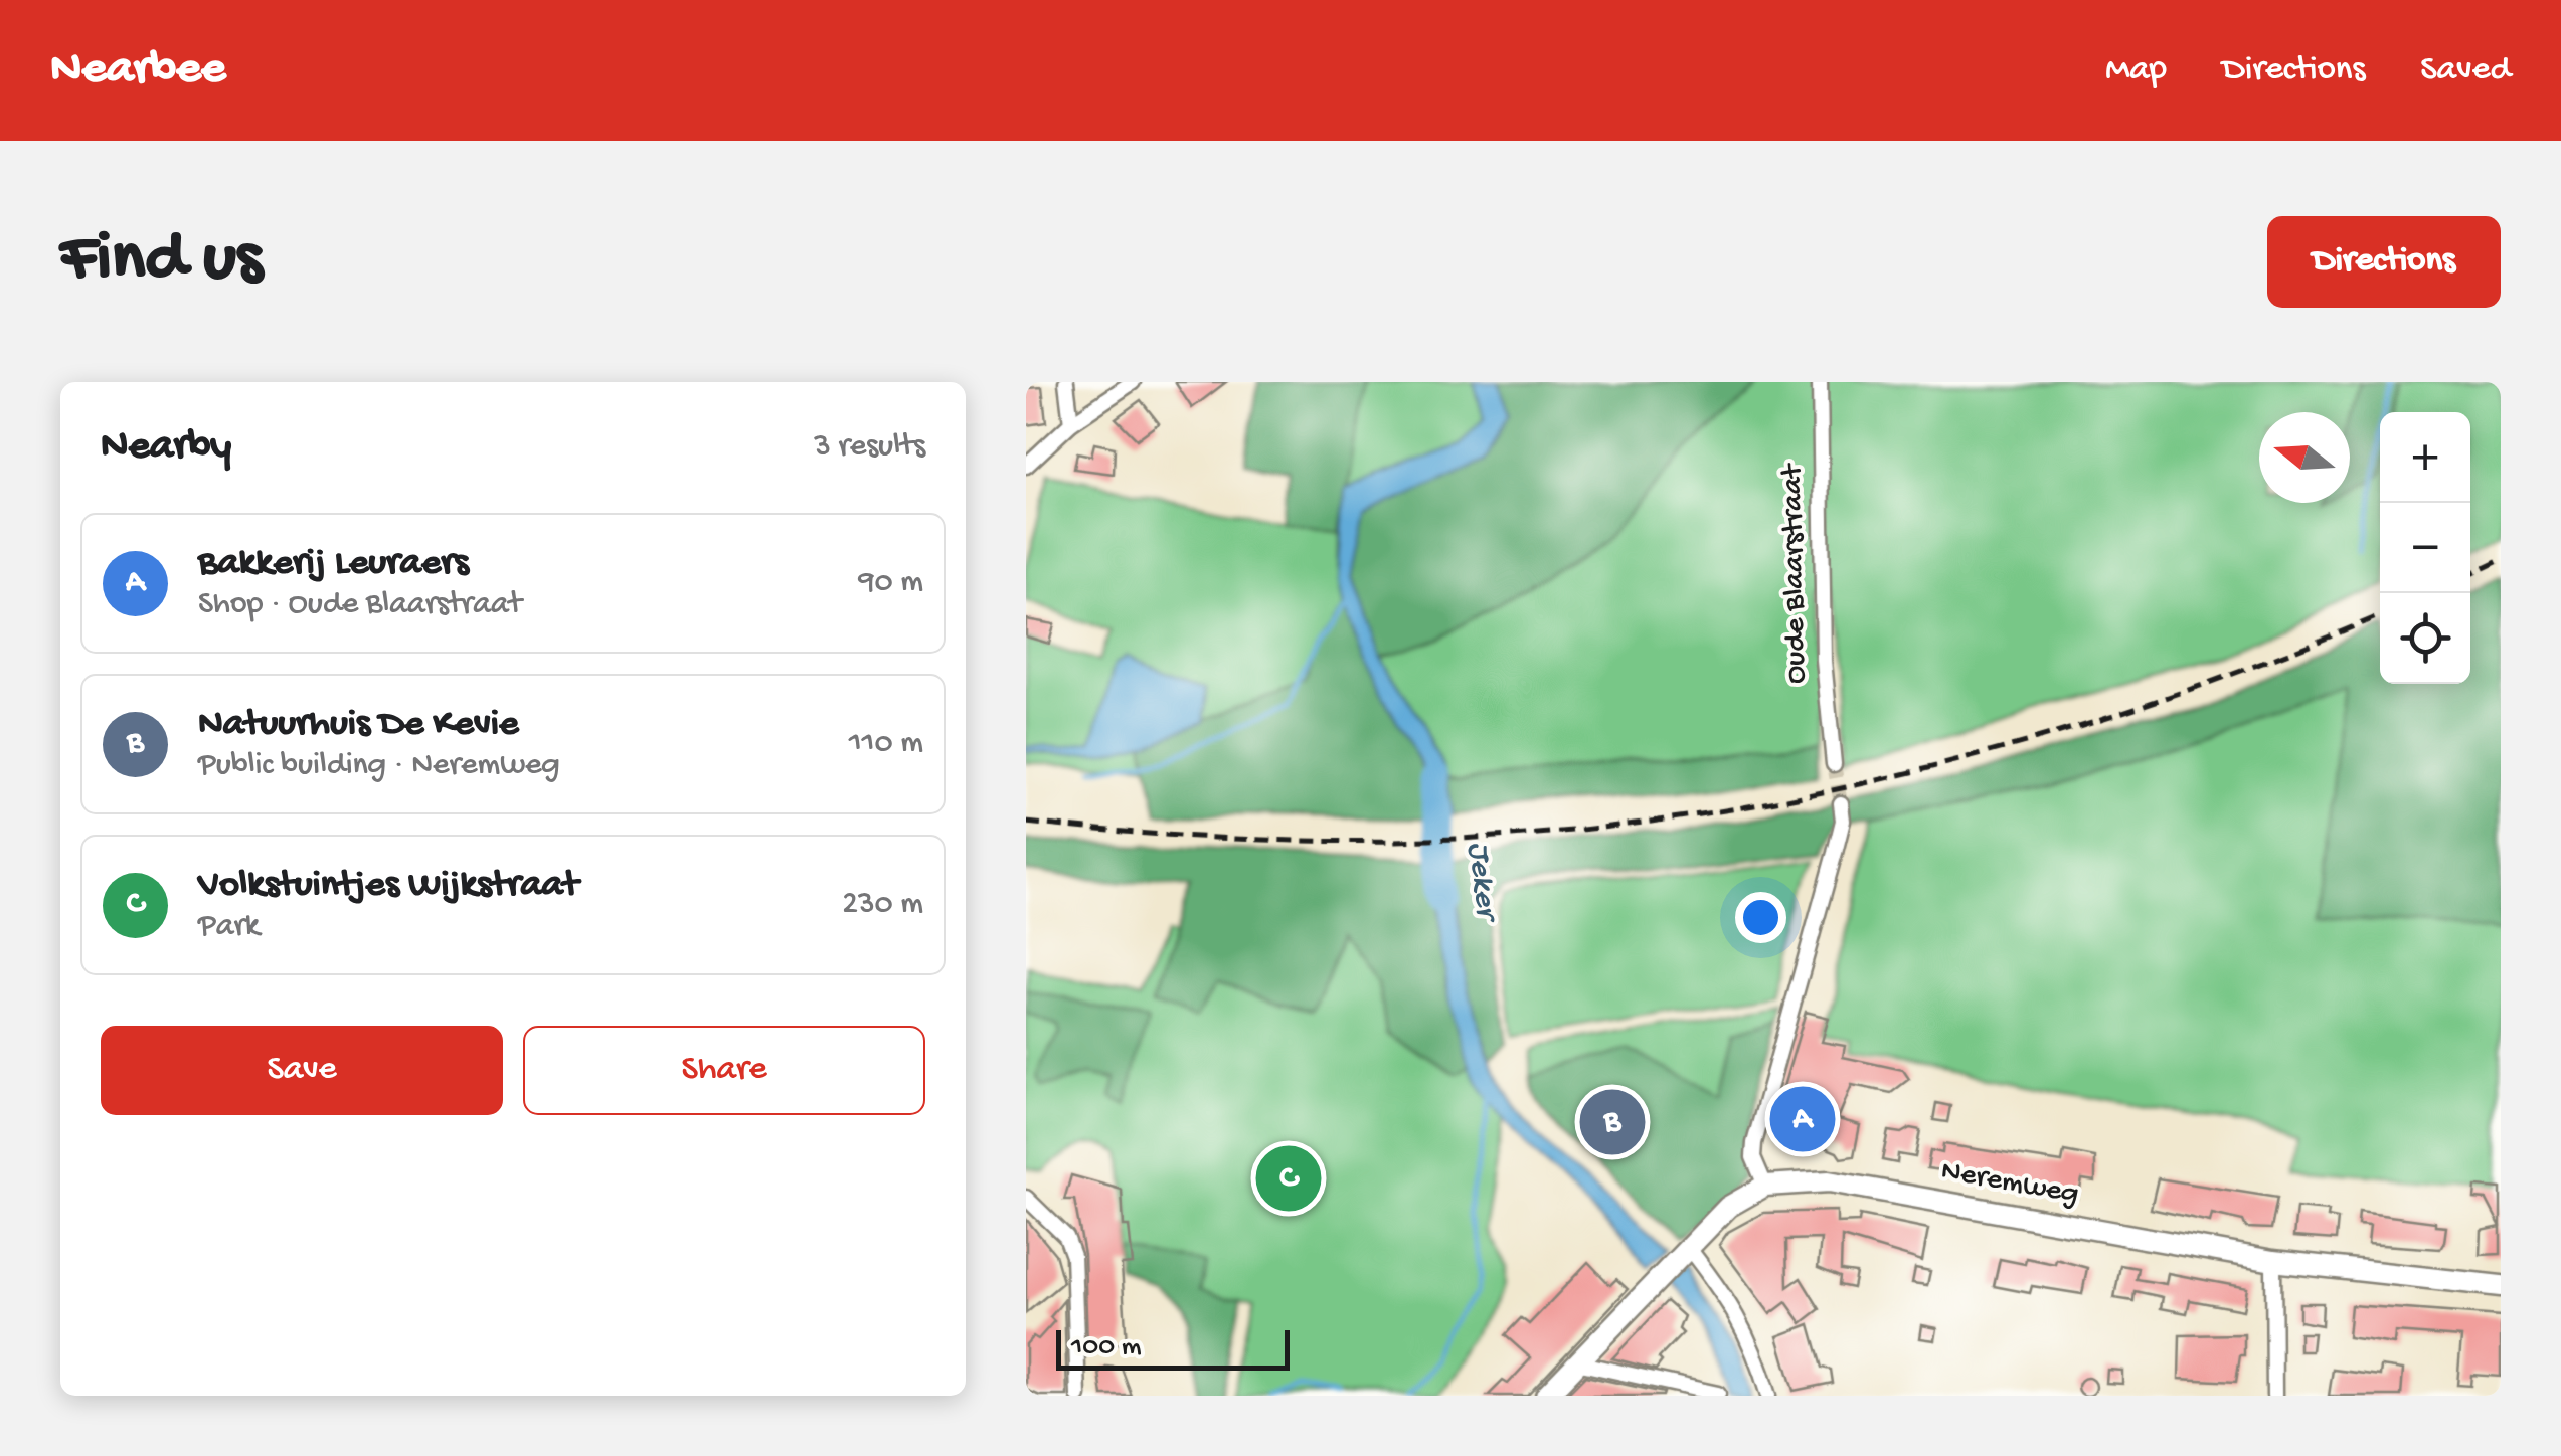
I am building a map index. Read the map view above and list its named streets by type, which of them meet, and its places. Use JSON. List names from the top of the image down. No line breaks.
{"streets":{"street":["Oude Blaarstraat","Neremweg"]},"water":["Jeker"],"scale_bar":"100 m","north":"left","page":{"header":"Nearbee","nav":["Map","Directions","Saved"],"buttons":["Directions",["Save","Share"]],"title":"Find us","heading":["Nearby","3 results"],"map_buttons":["+","−"],"list":[{"mark":"A","name":"Bakkerij Leuraers","note":"Shop · Oude Blaarstraat","value":"90 m"},{"mark":"B","name":"Natuurhuis De Kevie","note":"Public building · Neremweg","value":"110 m"},{"mark":"C","name":"Volkstuintjes Wijkstraat","note":"Park","value":"230 m"}],"pins":["A","B","C"],"scale":"100 m"}}
